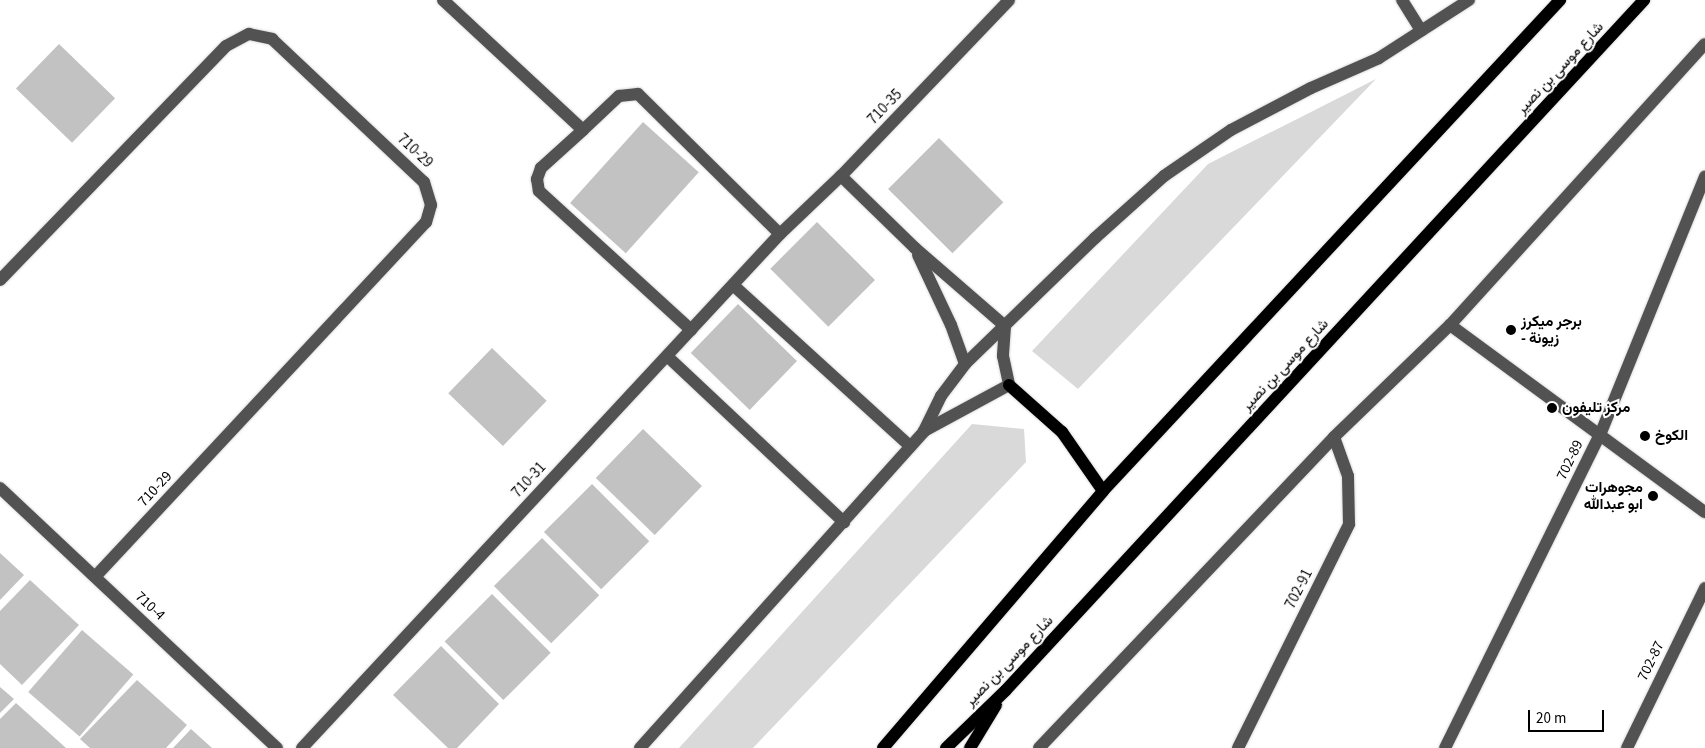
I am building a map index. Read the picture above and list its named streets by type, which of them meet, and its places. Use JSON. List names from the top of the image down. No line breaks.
{"streets":{"main road":["شارع موسى بن نصير"],"street":["710-35","710-29","702-89","710-31","702-91","710-4","702-87"]},"crossings":[["710-35","710-31"],["710-29","710-4"]],"places":["برجر ميكرز - زيونة","مركز تليفون","الكوخ","مجوهرات ابو عبدالله"],"scale_bar":"20 m"}
